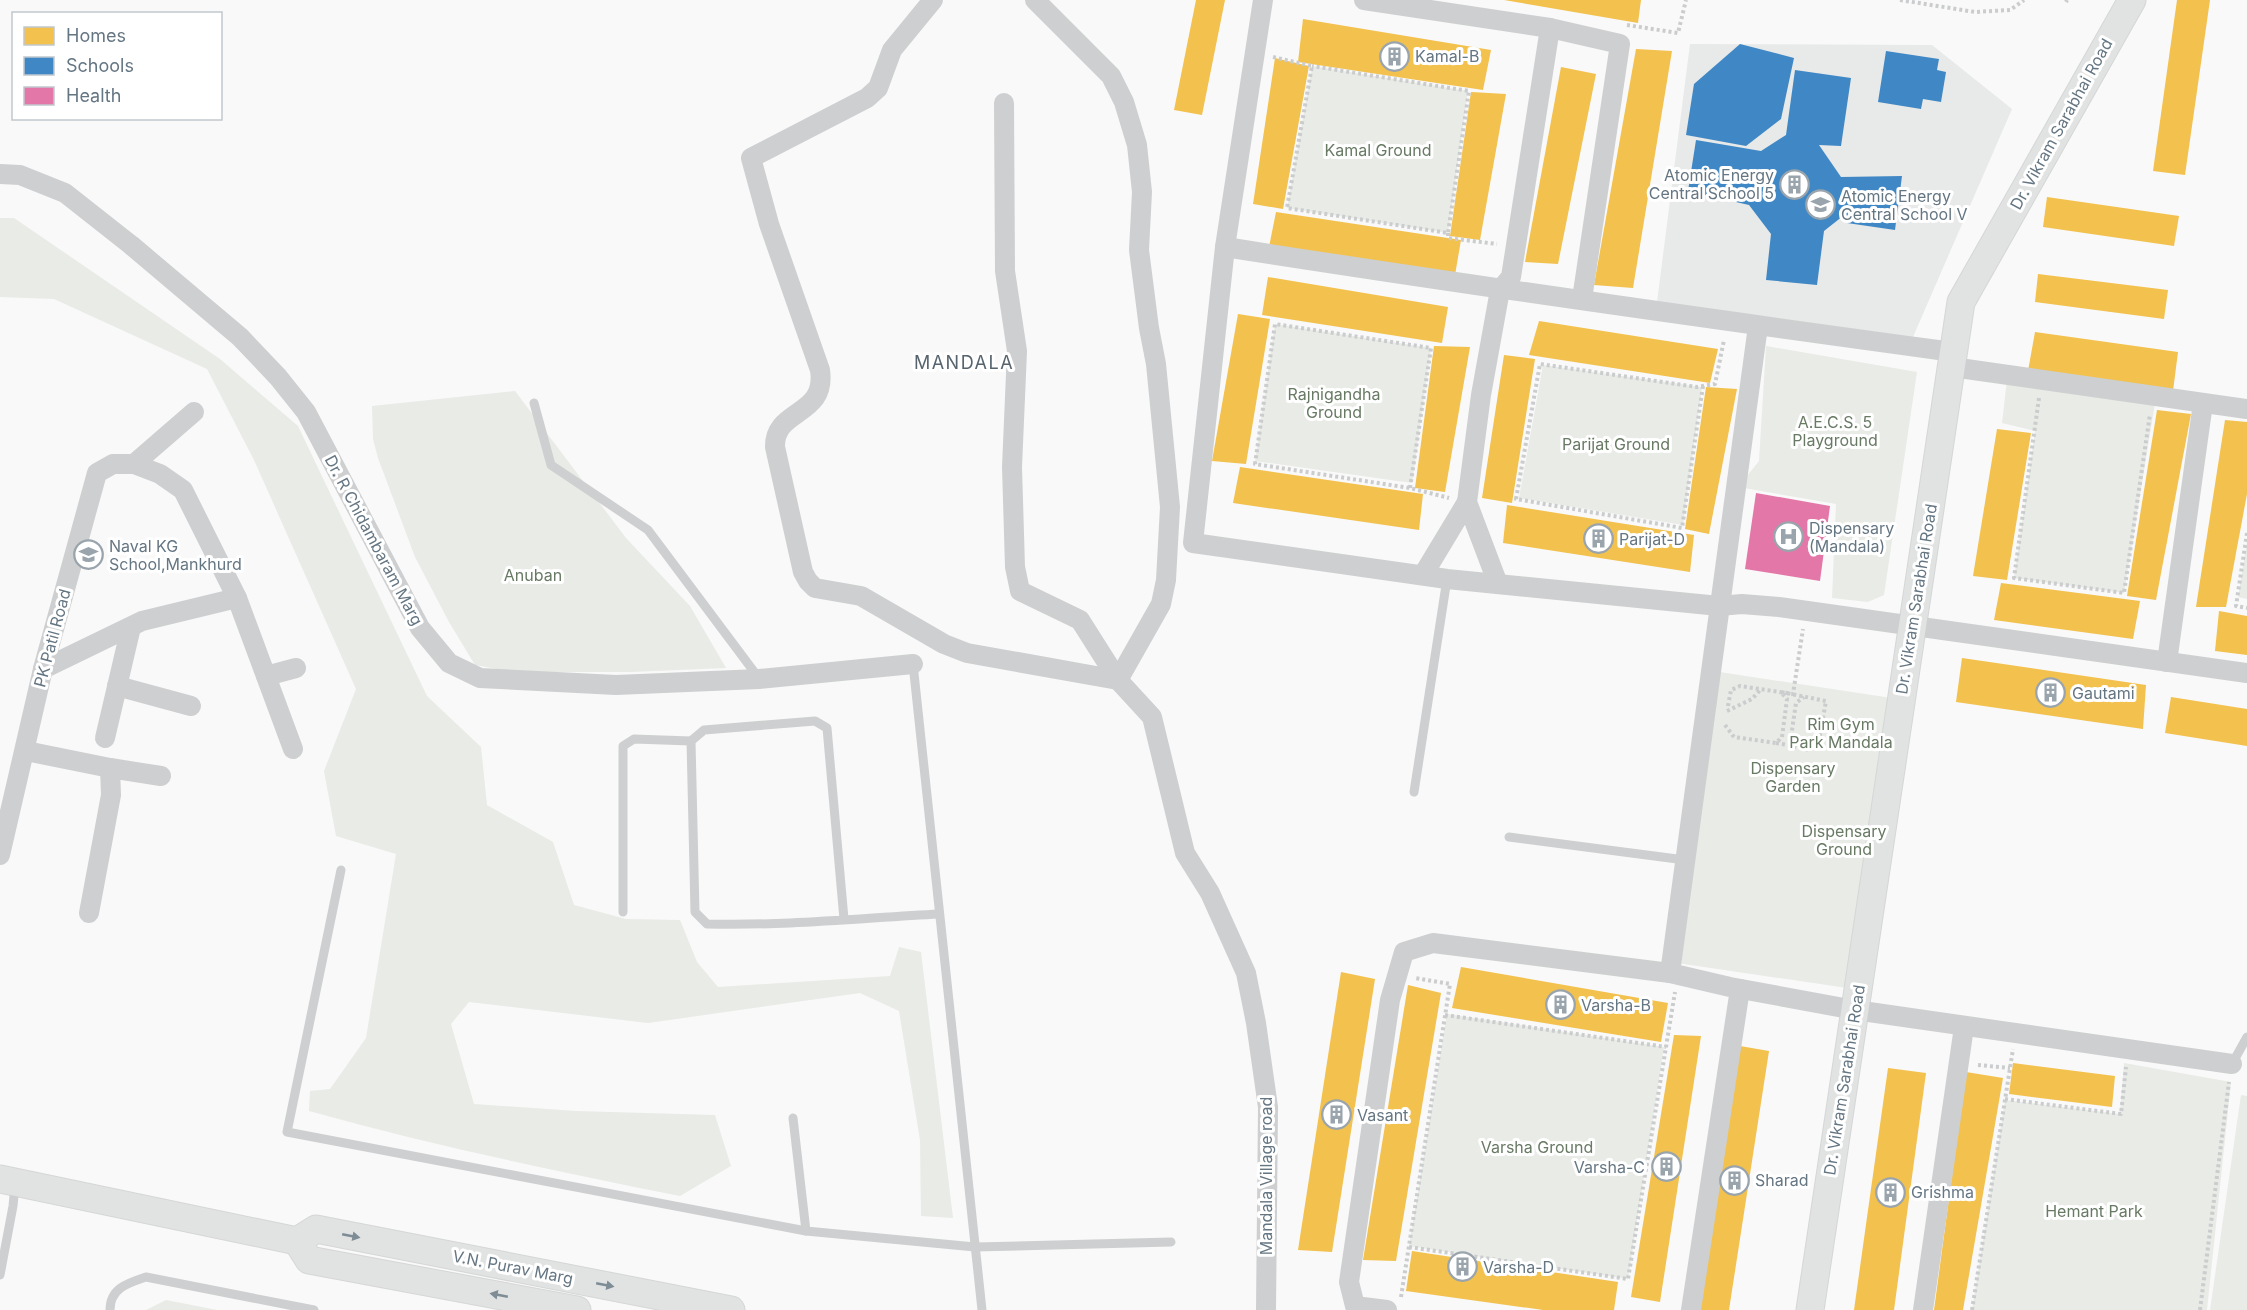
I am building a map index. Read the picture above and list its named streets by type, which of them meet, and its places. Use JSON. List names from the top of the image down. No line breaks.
{"streets":{"street":["Dr. Vikram Sarabhai Road","Dr. R Chidambaram Marg","PK Patil Road","Mandala Village road","V.N. Purav Marg"]},"districts":["MANDALA"],"parks":["Kamal Ground","Rajnigandha Ground","A.E.C.S. 5 Playground","Parijat Ground","Anuban","Rim Gym Park Mandala","Dispensary Garden","Dispensary Ground","Varsha Ground","Hemant Park"],"places":{"building":["Kamal-B","Atomic Energy Central School 5","Parijat-D","Gautami","Varsha-B","Vasant","Varsha-C","Sharad","Grishma","Varsha-D"],"school or university":["Atomic Energy Central School V","Naval KG School,Mankhurd"],"hospital":["Dispensary (Mandala)"]},"legend":["Homes","Schools","Health"]}
